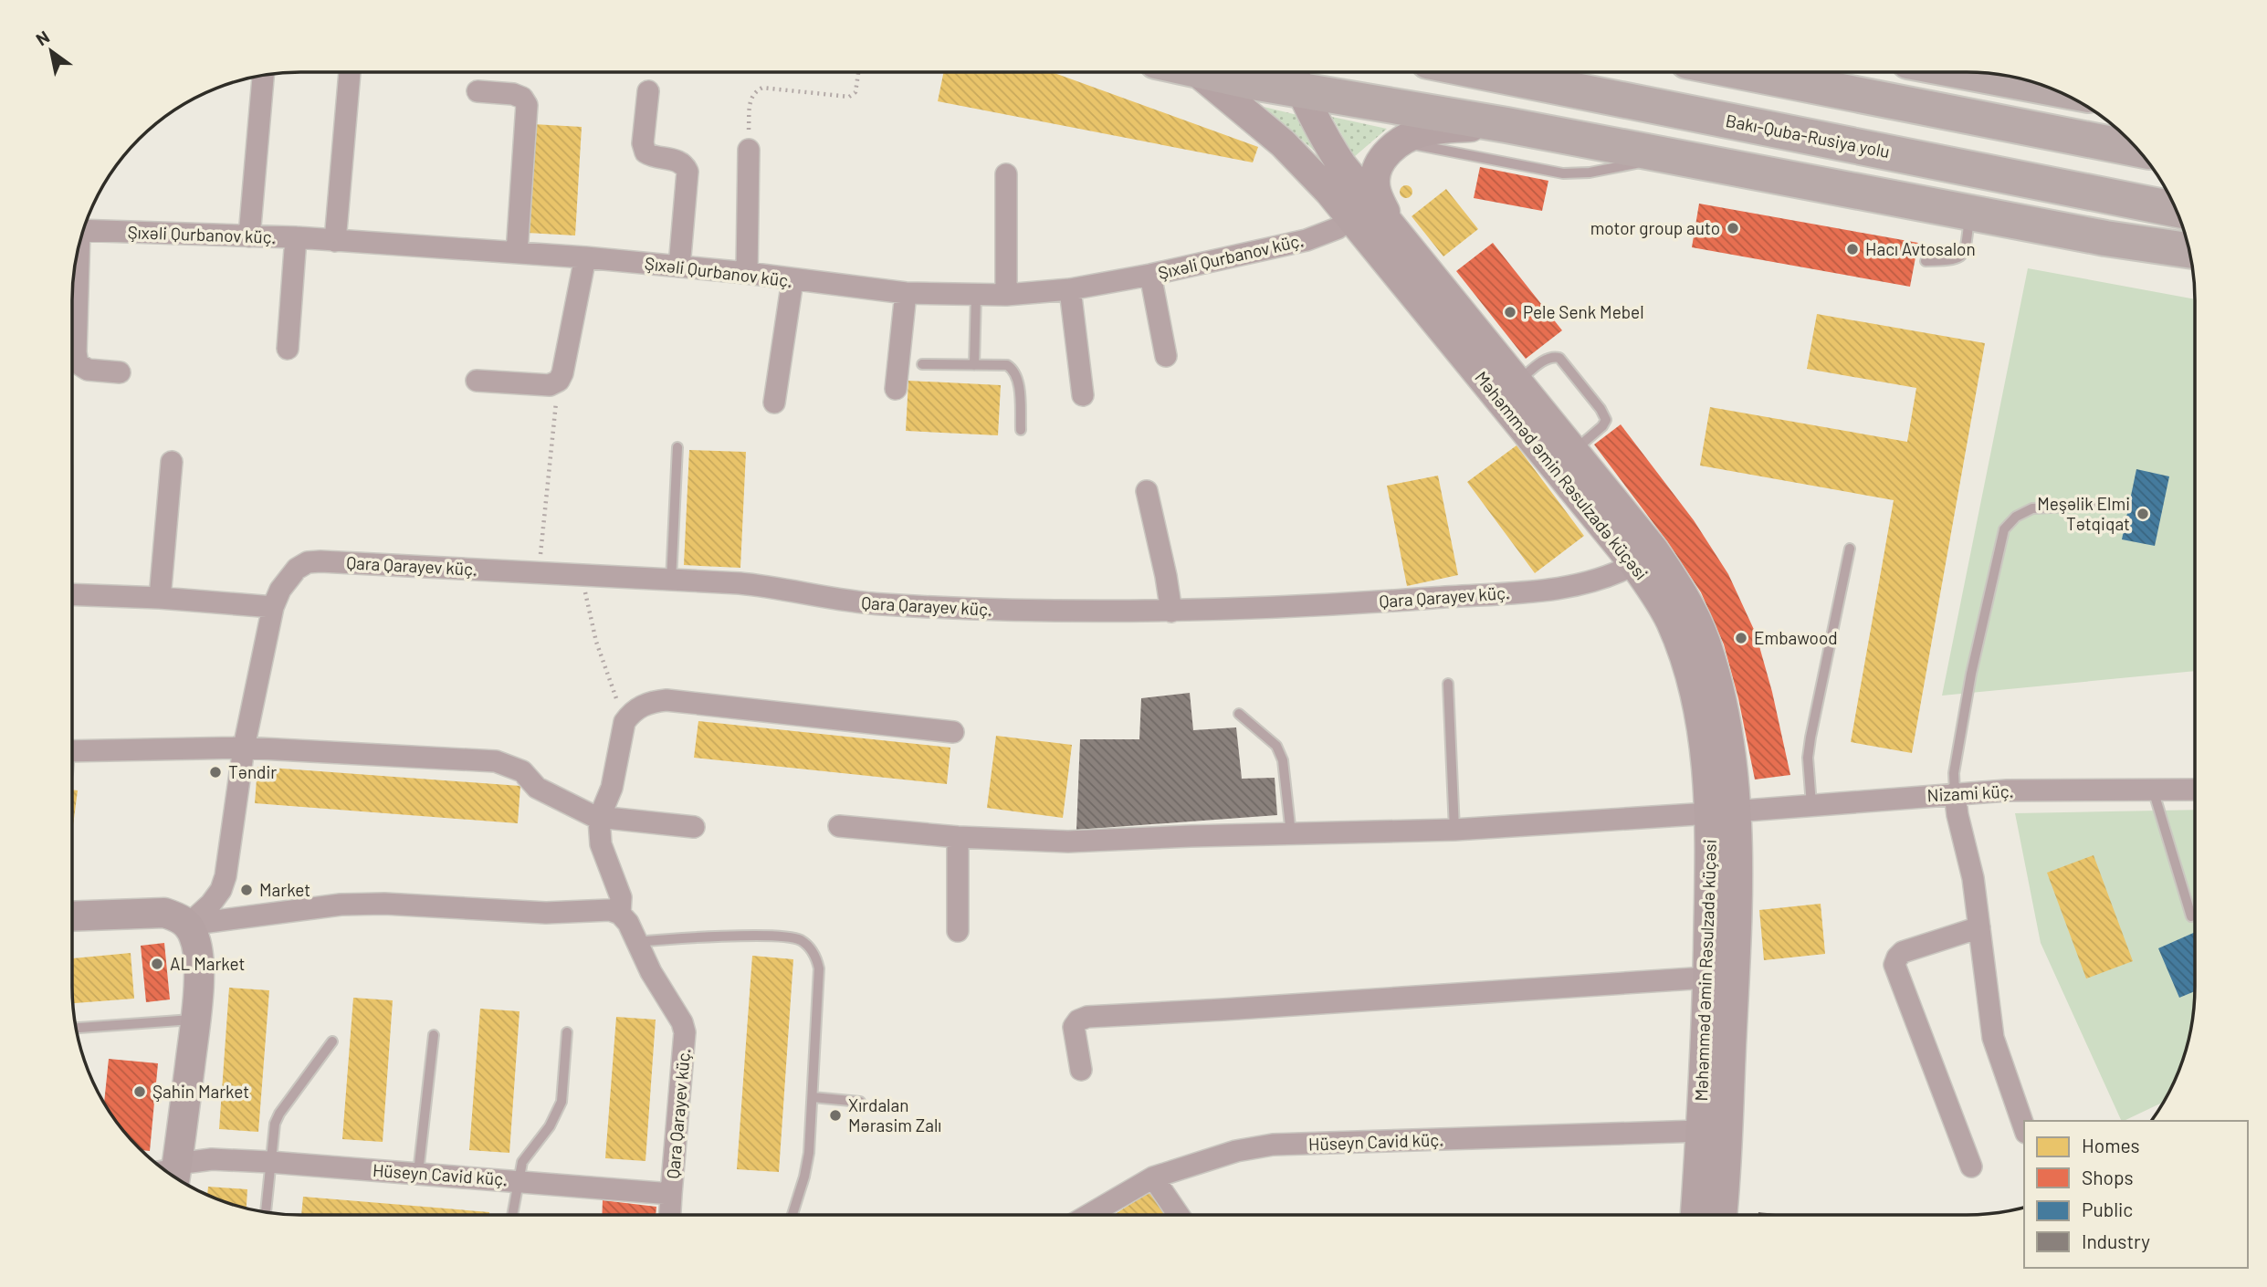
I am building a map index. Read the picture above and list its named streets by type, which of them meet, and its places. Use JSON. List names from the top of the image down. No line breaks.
{"streets":{"highway":["Bakı-Quba-Rusiya yolu"],"main road":["Məhəmməd Əmin Rəsulzadə küçəsi"],"street":["Şıxəli Qurbanov küç.","Qara Qarayev küç.","Nizami küç.","Hüseyn Cavid küç."]},"crossings":[["Şıxəli Qurbanov küç.","Məhəmməd Əmin Rəsulzadə küçəsi"],["Məhəmməd Əmin Rəsulzadə küçəsi","Qara Qarayev küç."],["Məhəmməd Əmin Rəsulzadə küçəsi","Nizami küç."],["Məhəmməd Əmin Rəsulzadə küçəsi","Hüseyn Cavid küç."],["Qara Qarayev küç.","Hüseyn Cavid küç."]],"places":["motor group auto","Hacı Avtosalon","Pele Senk Mebel","Meşəlik Elmi Tətqiqat","Embawood","Təndir","Market","AL Market","Şahin Market","Xırdalan Mərasim Zalı"],"legend":["Homes","Shops","Public","Industry"],"north":"top left"}
